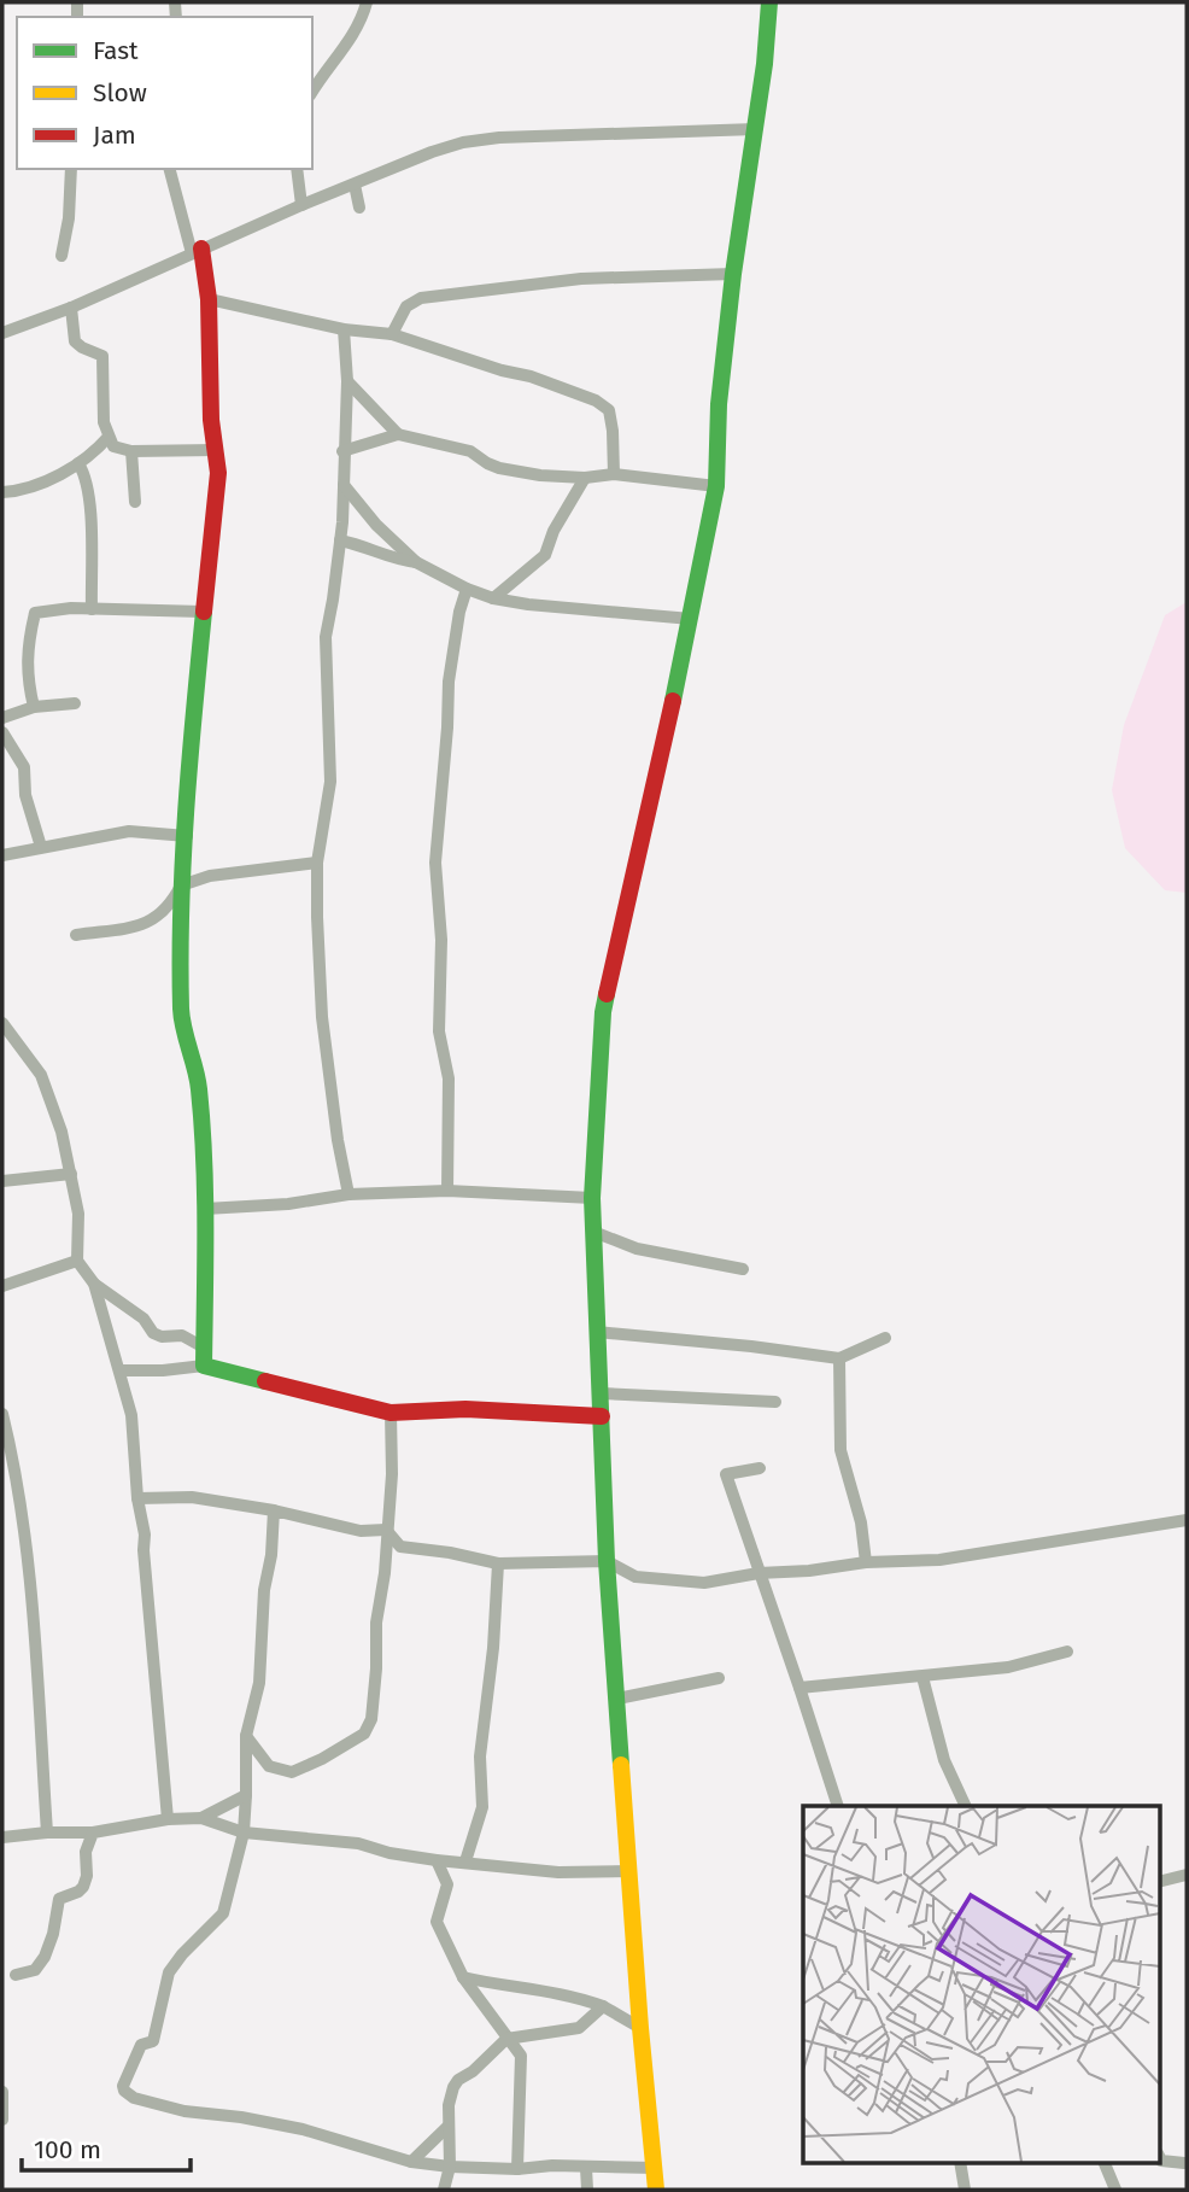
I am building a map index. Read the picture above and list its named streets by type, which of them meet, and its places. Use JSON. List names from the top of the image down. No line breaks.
{"legend":["Fast","Slow","Jam"],"scale_bar":"100 m"}
